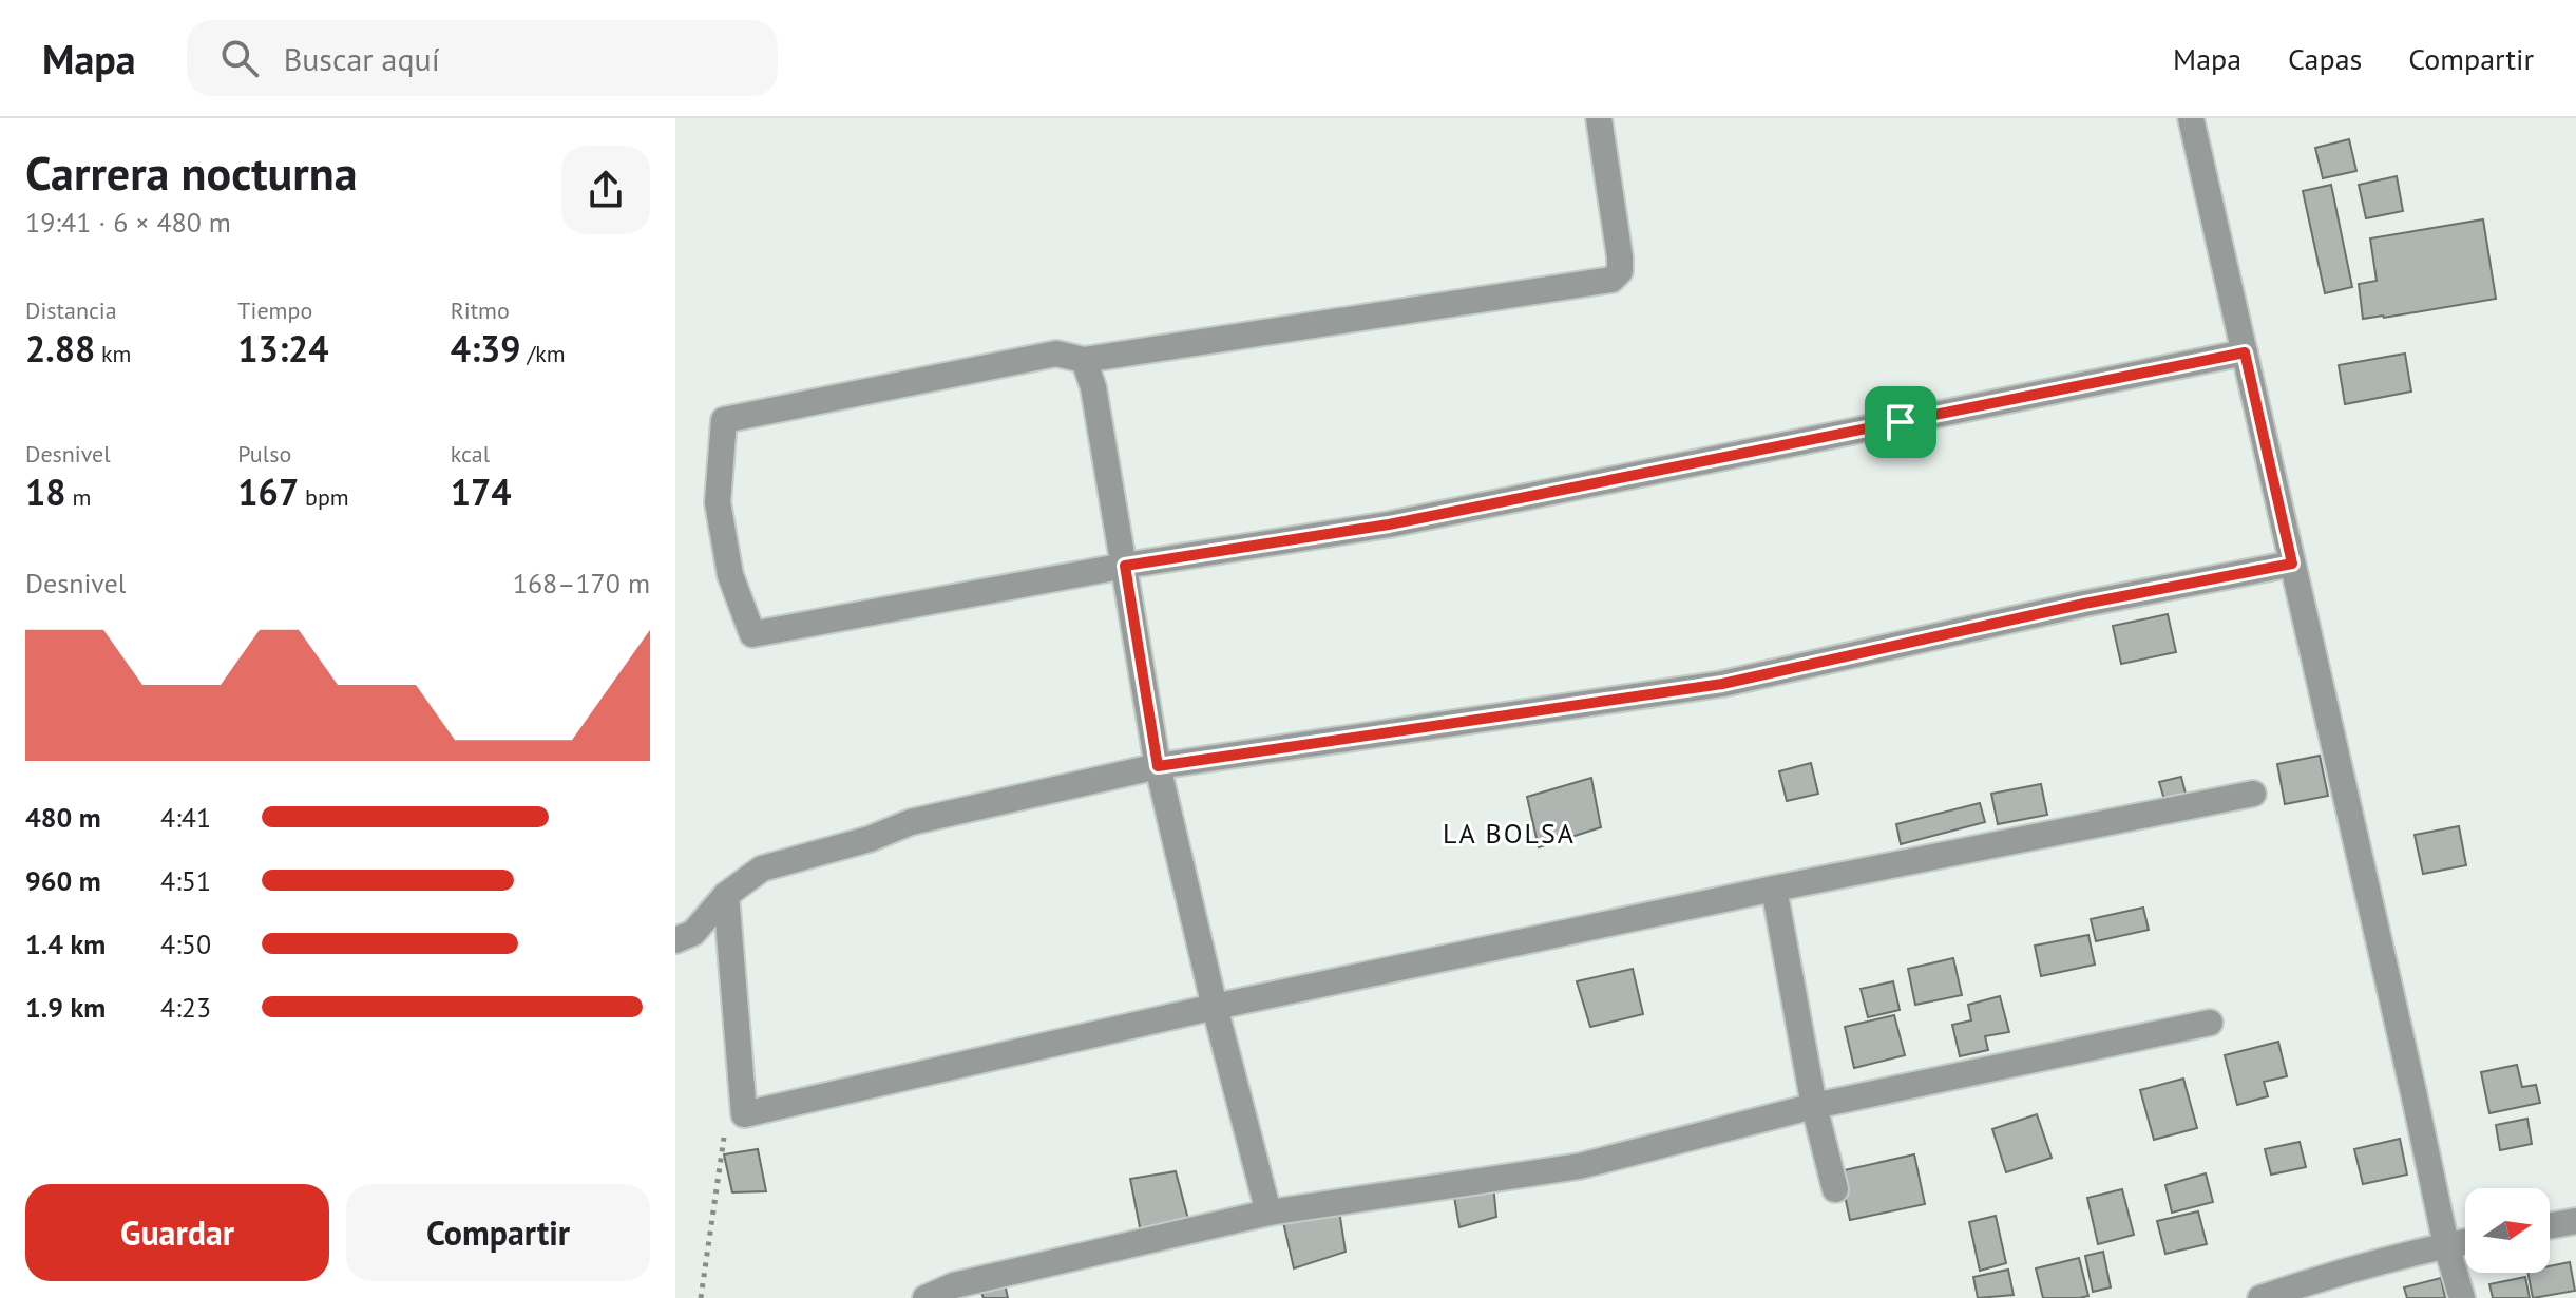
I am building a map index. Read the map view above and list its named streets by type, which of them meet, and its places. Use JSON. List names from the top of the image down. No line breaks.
{"districts":["LA BOLSA"],"north":"right","page":{"header":"Mapa","search":"Buscar aquí","nav":["Mapa","Capas","Compartir"],"heading":["Carrera nocturna","19:41 · 6 × 480 m"],"stats":[["Distancia","2.88 km"],["Tiempo","13:24"],["Ritmo","4:39 /km"],["Desnivel","18 m"],["Pulso","167 bpm"],["kcal","174"]],"chart":["Desnivel","168–170 m"],"list":[{"name":"480 m","note":"4:41"},{"name":"960 m","note":"4:51"},{"name":"1.4 km","note":"4:50"},{"name":"1.9 km","note":"4:23"}],"buttons":["Guardar","Compartir"]}}
